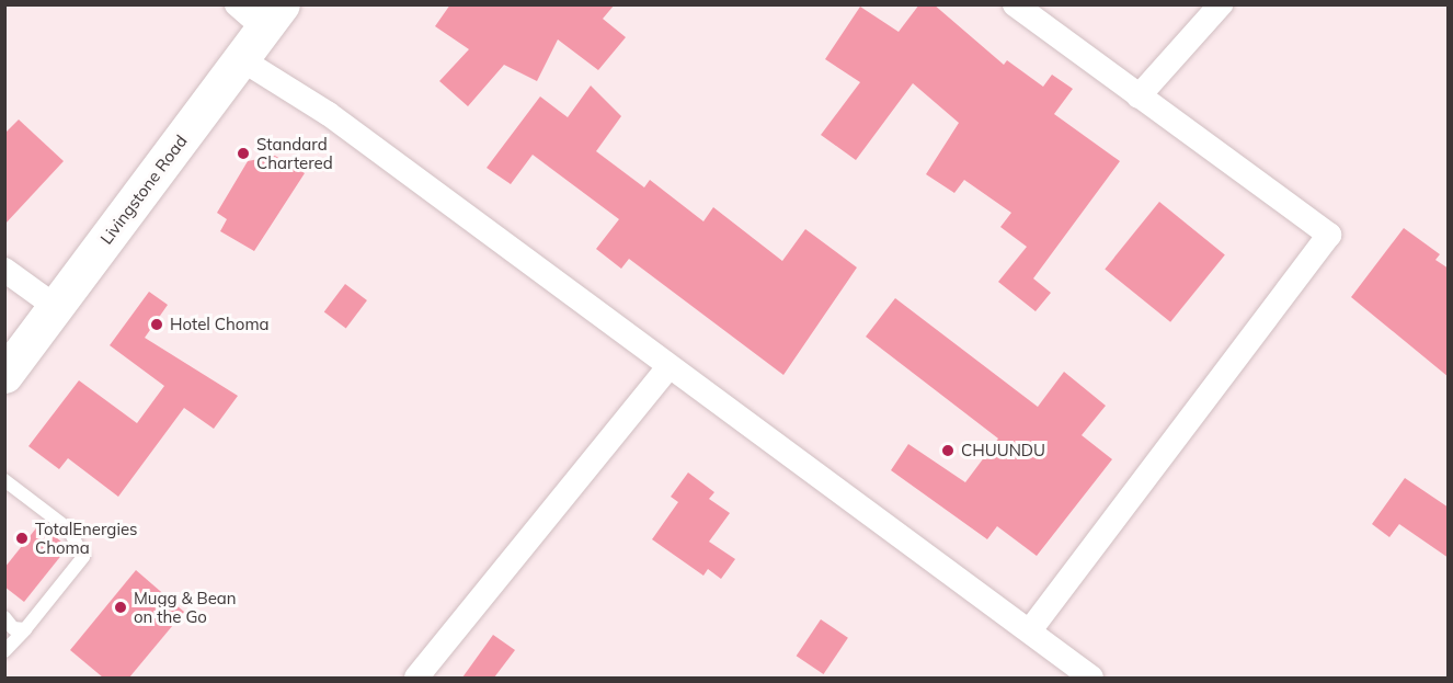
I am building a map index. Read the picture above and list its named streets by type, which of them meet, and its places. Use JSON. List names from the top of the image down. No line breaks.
{"streets":{"highway":["Livingstone Road"]},"places":["Standard Chartered","Hotel Choma","CHUUNDU","TotalEnergies Choma","Mugg & Bean on the Go"]}
